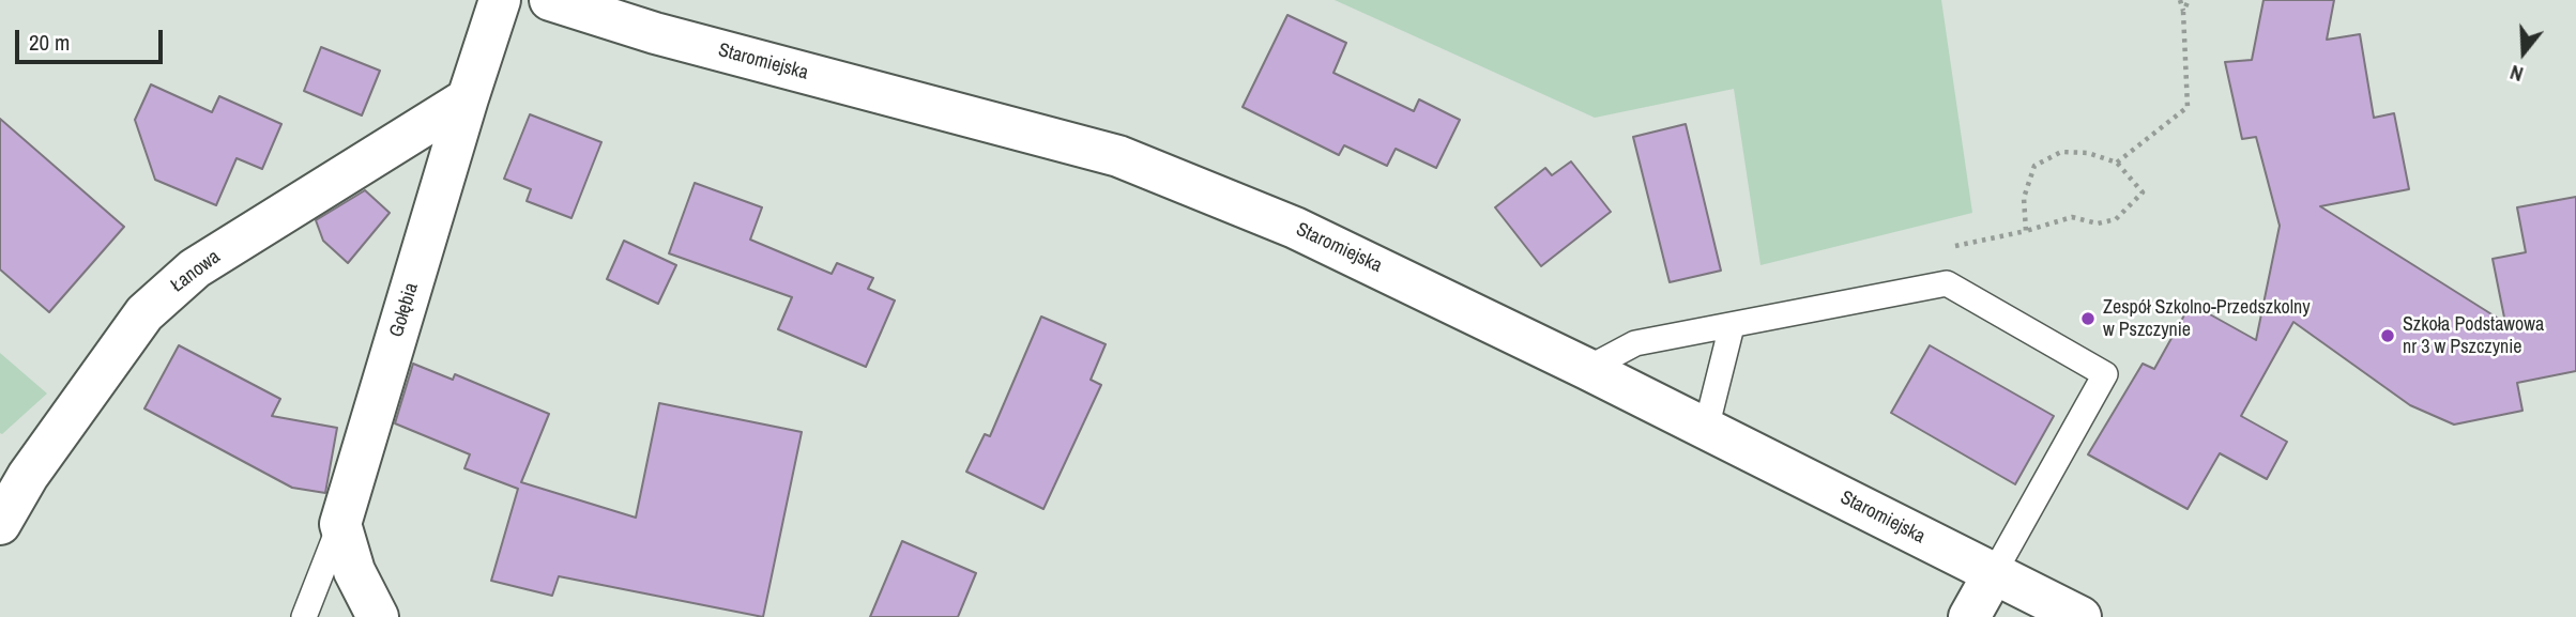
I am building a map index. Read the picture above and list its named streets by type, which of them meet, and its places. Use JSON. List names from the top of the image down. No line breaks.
{"streets":{"street":["Staromiejska","Łanowa","Gołębia"]},"crossings":[["Łanowa","Gołębia"]],"places":["Zespół Szkolno-Przedszkolny w Pszczynie","Szkoła Podstawowa nr 3 w Pszczynie"],"scale_bar":"20 m","north":"bottom"}
